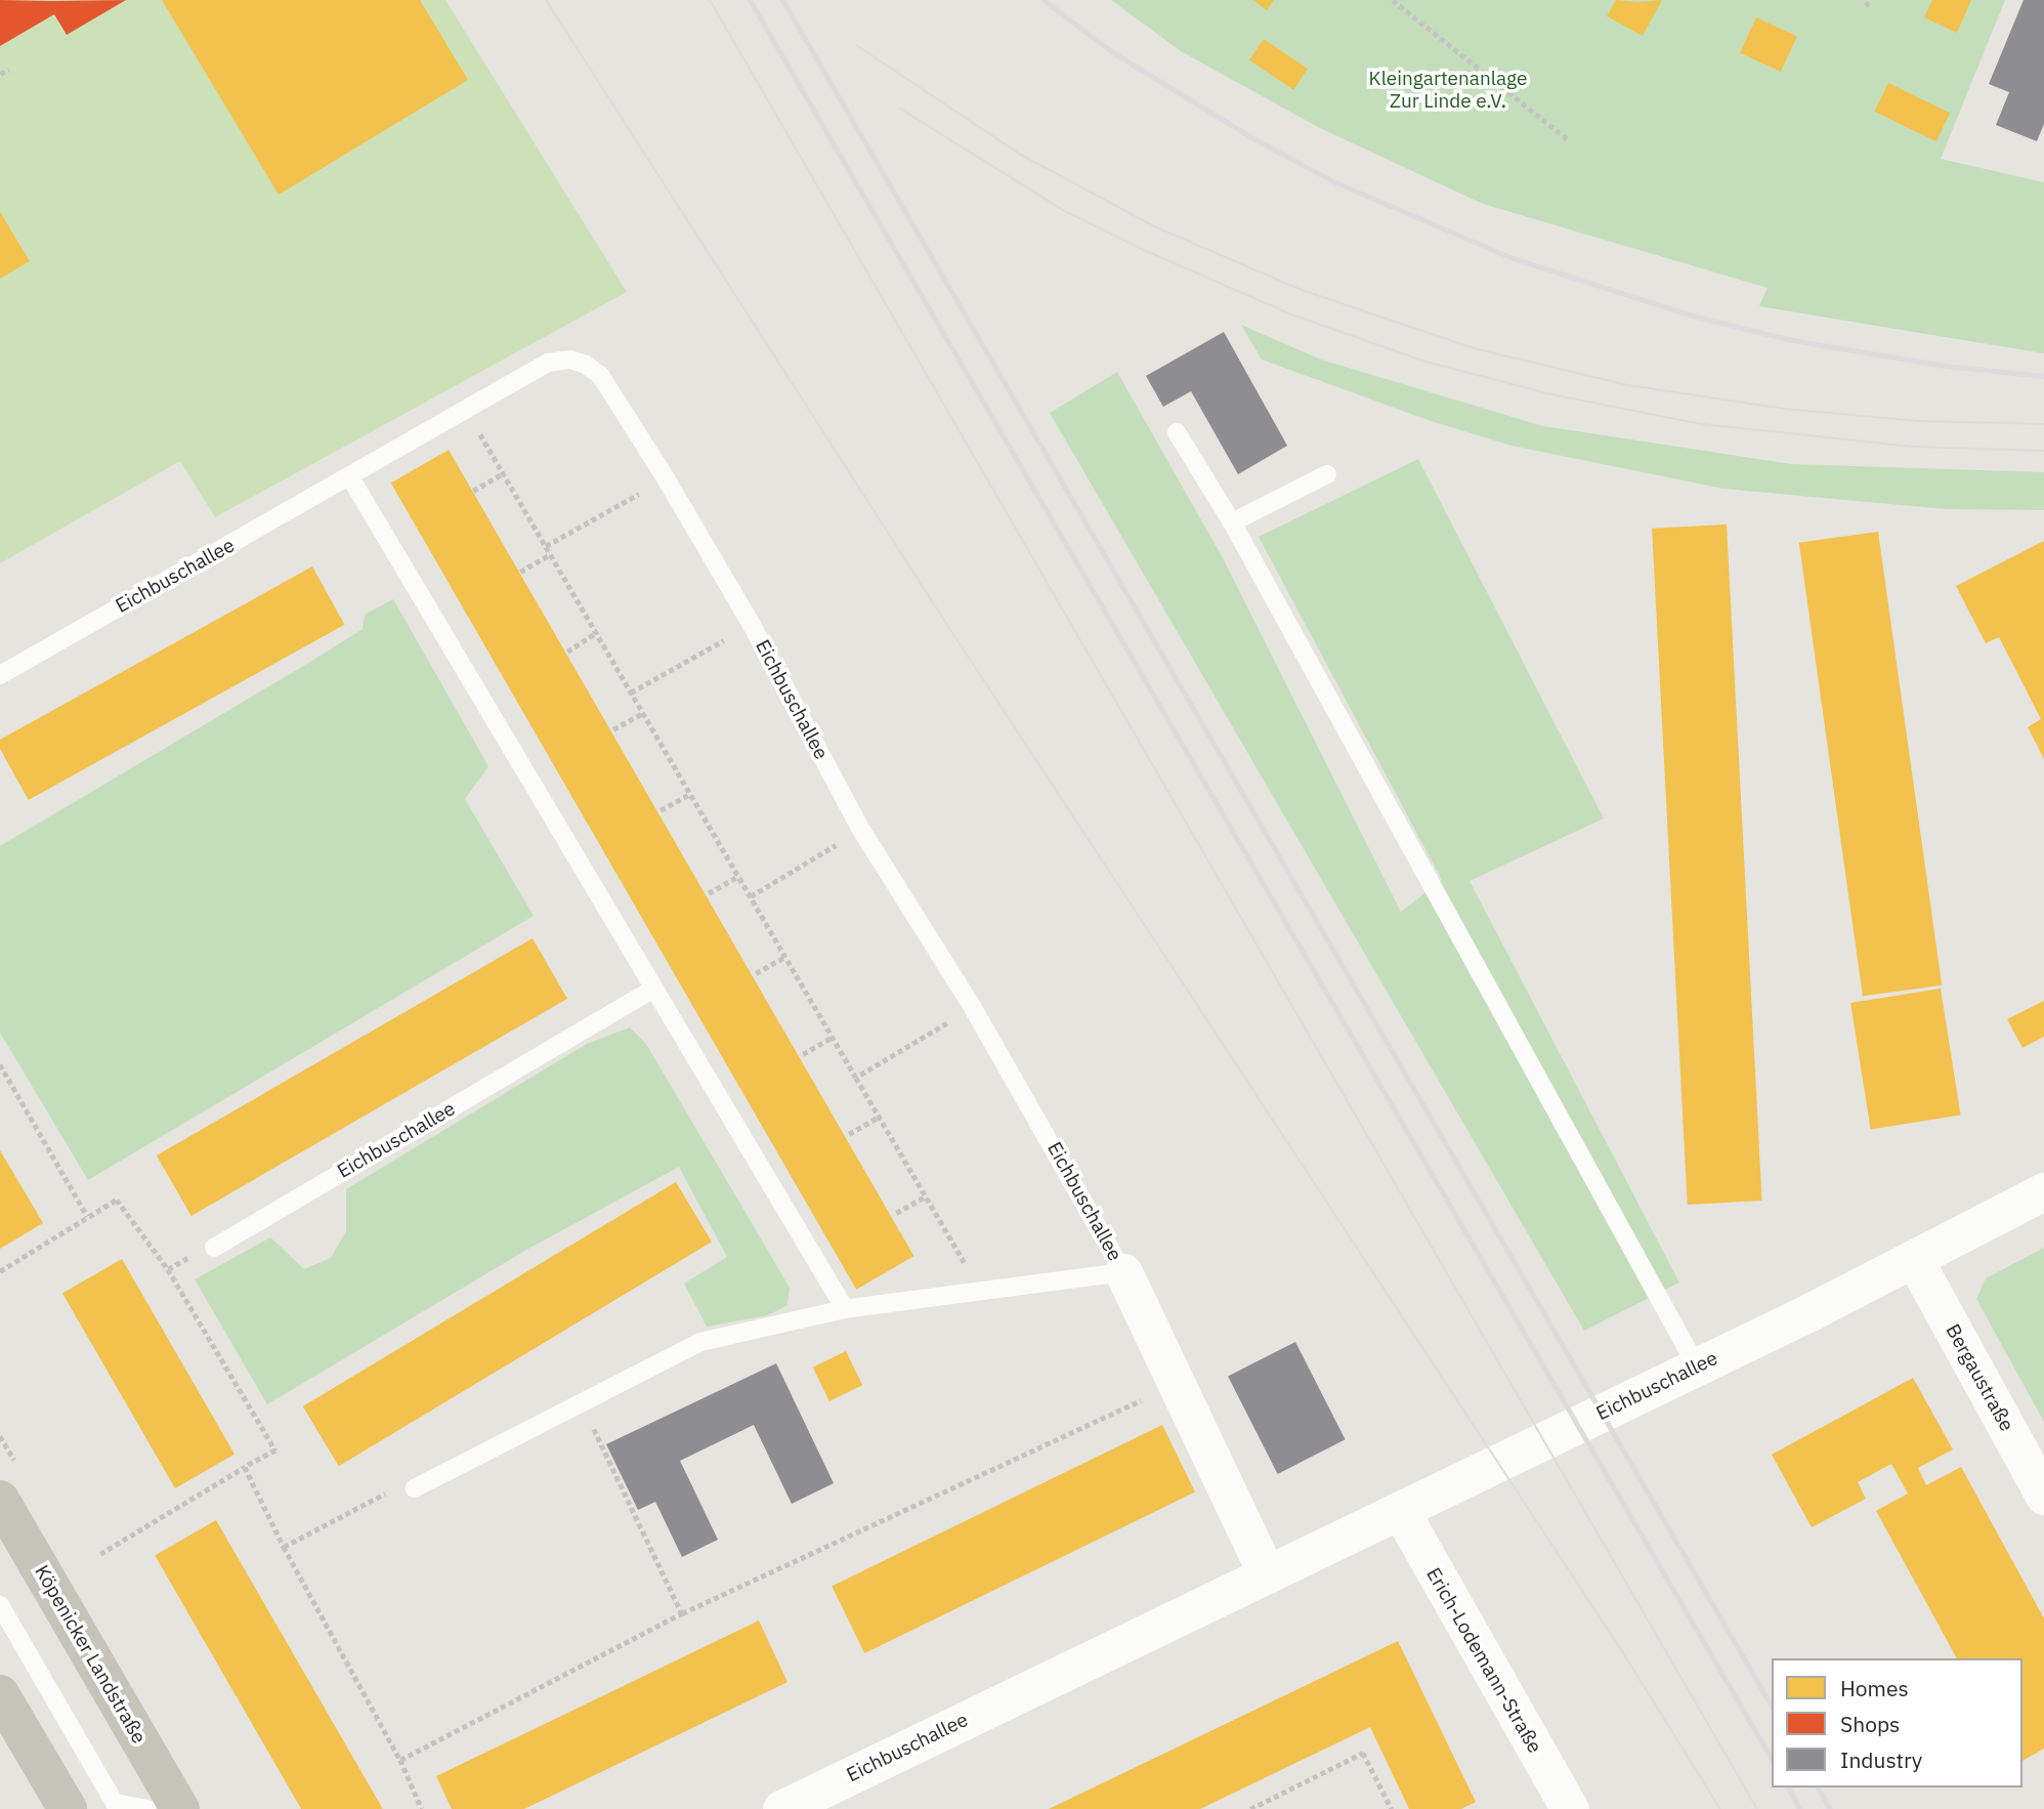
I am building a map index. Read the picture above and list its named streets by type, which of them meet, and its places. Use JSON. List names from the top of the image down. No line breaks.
{"streets":{"main road":["Köpenicker Landstraße"],"street":["Eichbuschallee","Bergaustraße","Erich-Lodemann-Straße"]},"crossings":[["Eichbuschallee","Bergaustraße"],["Eichbuschallee","Erich-Lodemann-Straße"]],"parks":["Kleingartenanlage Zur Linde e.V."],"legend":["Homes","Shops","Industry"]}
